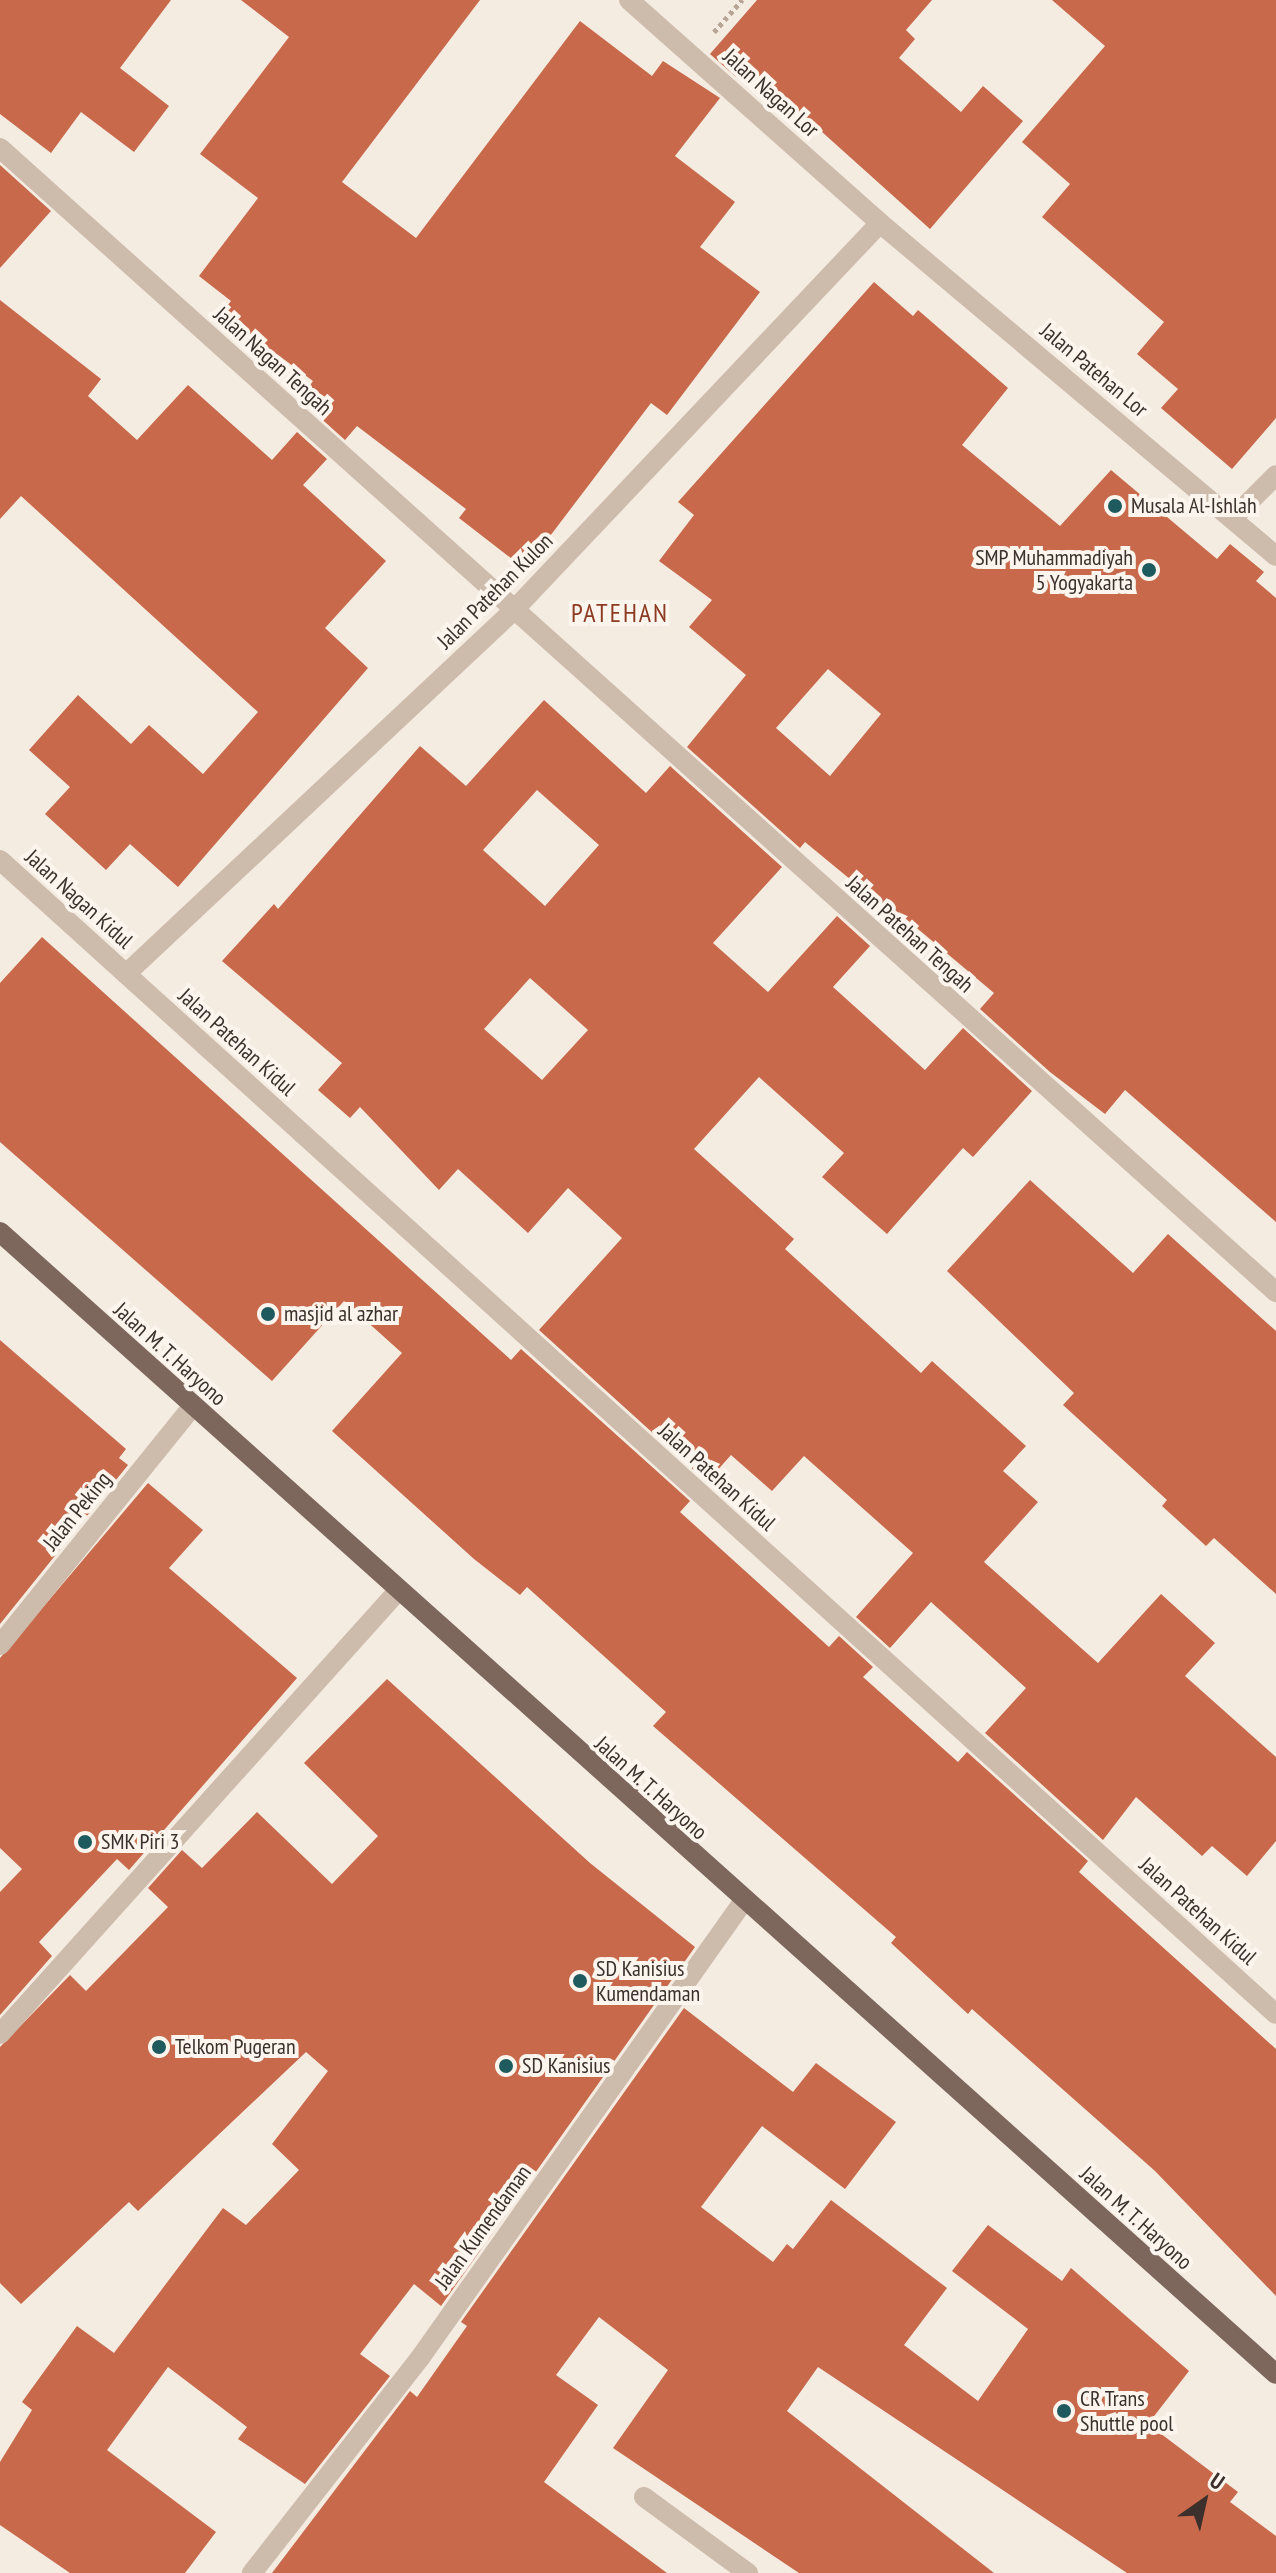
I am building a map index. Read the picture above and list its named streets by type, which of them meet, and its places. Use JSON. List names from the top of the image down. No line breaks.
{"streets":{"main road":["Jalan M. T. Haryono"],"street":["Jalan Nagan Lor","Jalan Nagan Tengah","Jalan Patehan Lor","Jalan Patehan Kulon","Jalan Nagan Kidul","Jalan Patehan Tengah","Jalan Patehan Kidul","Jalan Peking","Jalan Kumendaman"]},"crossings":[["Jalan Nagan Lor","Jalan Patehan Lor"],["Jalan Nagan Lor","Jalan Patehan Kulon"],["Jalan Nagan Tengah","Jalan Patehan Kulon"],["Jalan Nagan Tengah","Jalan Patehan Tengah"],["Jalan Patehan Lor","Jalan Patehan Kulon"],["Jalan Patehan Kulon","Jalan Nagan Kidul"],["Jalan Patehan Kulon","Jalan Patehan Tengah"],["Jalan Patehan Kulon","Jalan Patehan Kidul"],["Jalan Nagan Kidul","Jalan Patehan Kidul"],["Jalan M. T. Haryono","Jalan Peking"],["Jalan M. T. Haryono","Jalan Kumendaman"]],"districts":["PATEHAN"],"places":["Musala Al-Ishlah","SMP Muhammadiyah 5 Yogyakarta","masjid al azhar","SMK Piri 3","SD Kanisius Kumendaman","Telkom Pugeran","SD Kanisius","CR Trans Shuttle pool"],"north":"top right"}
